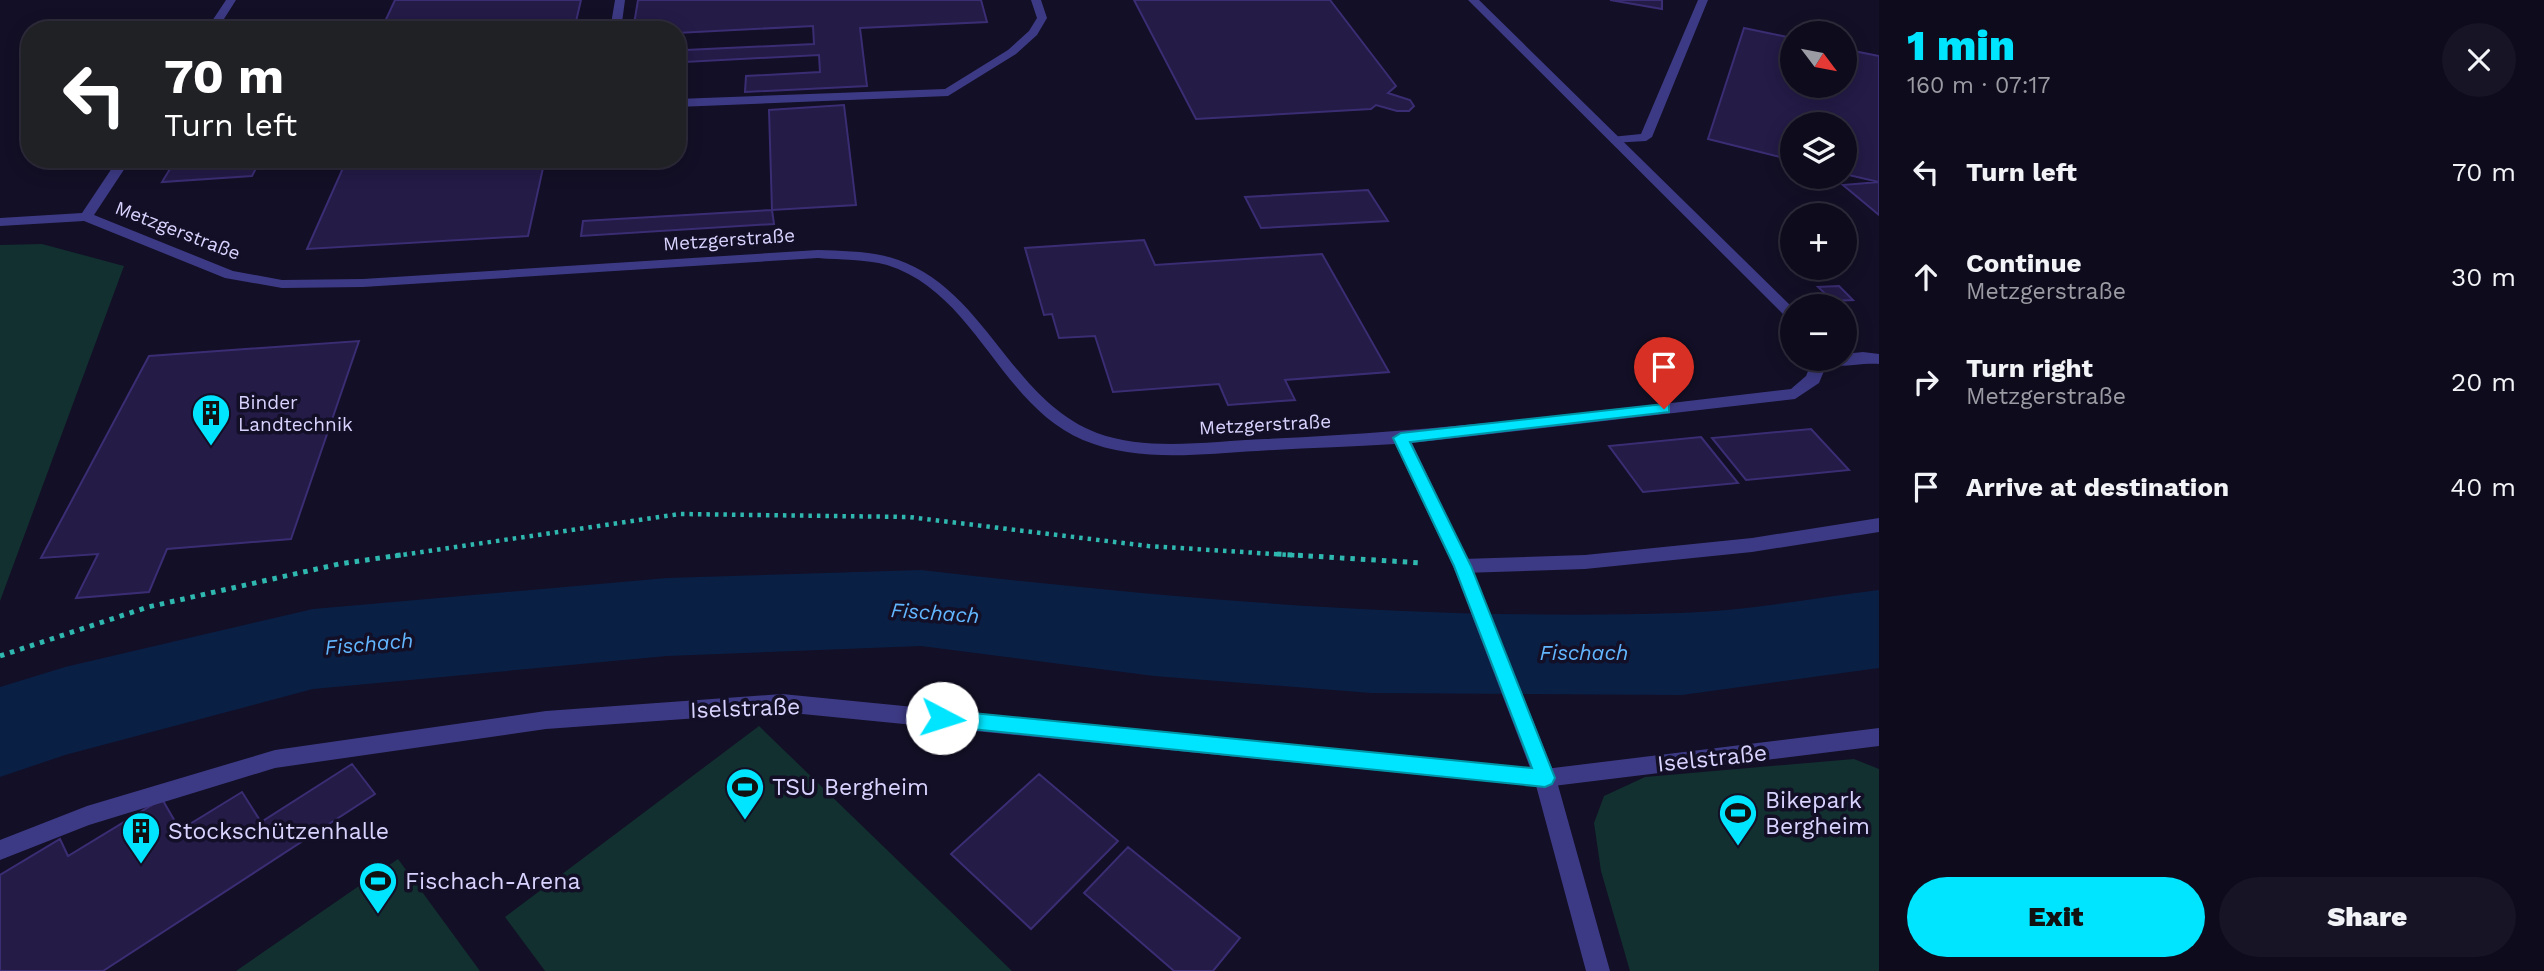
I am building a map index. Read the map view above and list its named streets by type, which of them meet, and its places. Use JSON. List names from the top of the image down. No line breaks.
{"streets":{"street":["Metzgerstraße","Iselstraße"]},"water":["Fischach"],"places":{"building":["Binder Landtechnik","Stockschützenhalle"],"sports":["TSU Bergheim","Bikepark Bergheim","Fischach-Arena"]},"north":"bottom right","page":{"heading":["1 min","160 m · 07:17"],"map_buttons":["+","−"],"turn":["70 m","Turn left"],"list":[{"name":"Turn left","value":"70 m"},{"name":"Continue","note":"Metzgerstraße","value":"30 m"},{"name":"Turn right","note":"Metzgerstraße","value":"20 m"},{"name":"Arrive at destination","value":"40 m"}],"buttons":["Exit","Share"]}}
